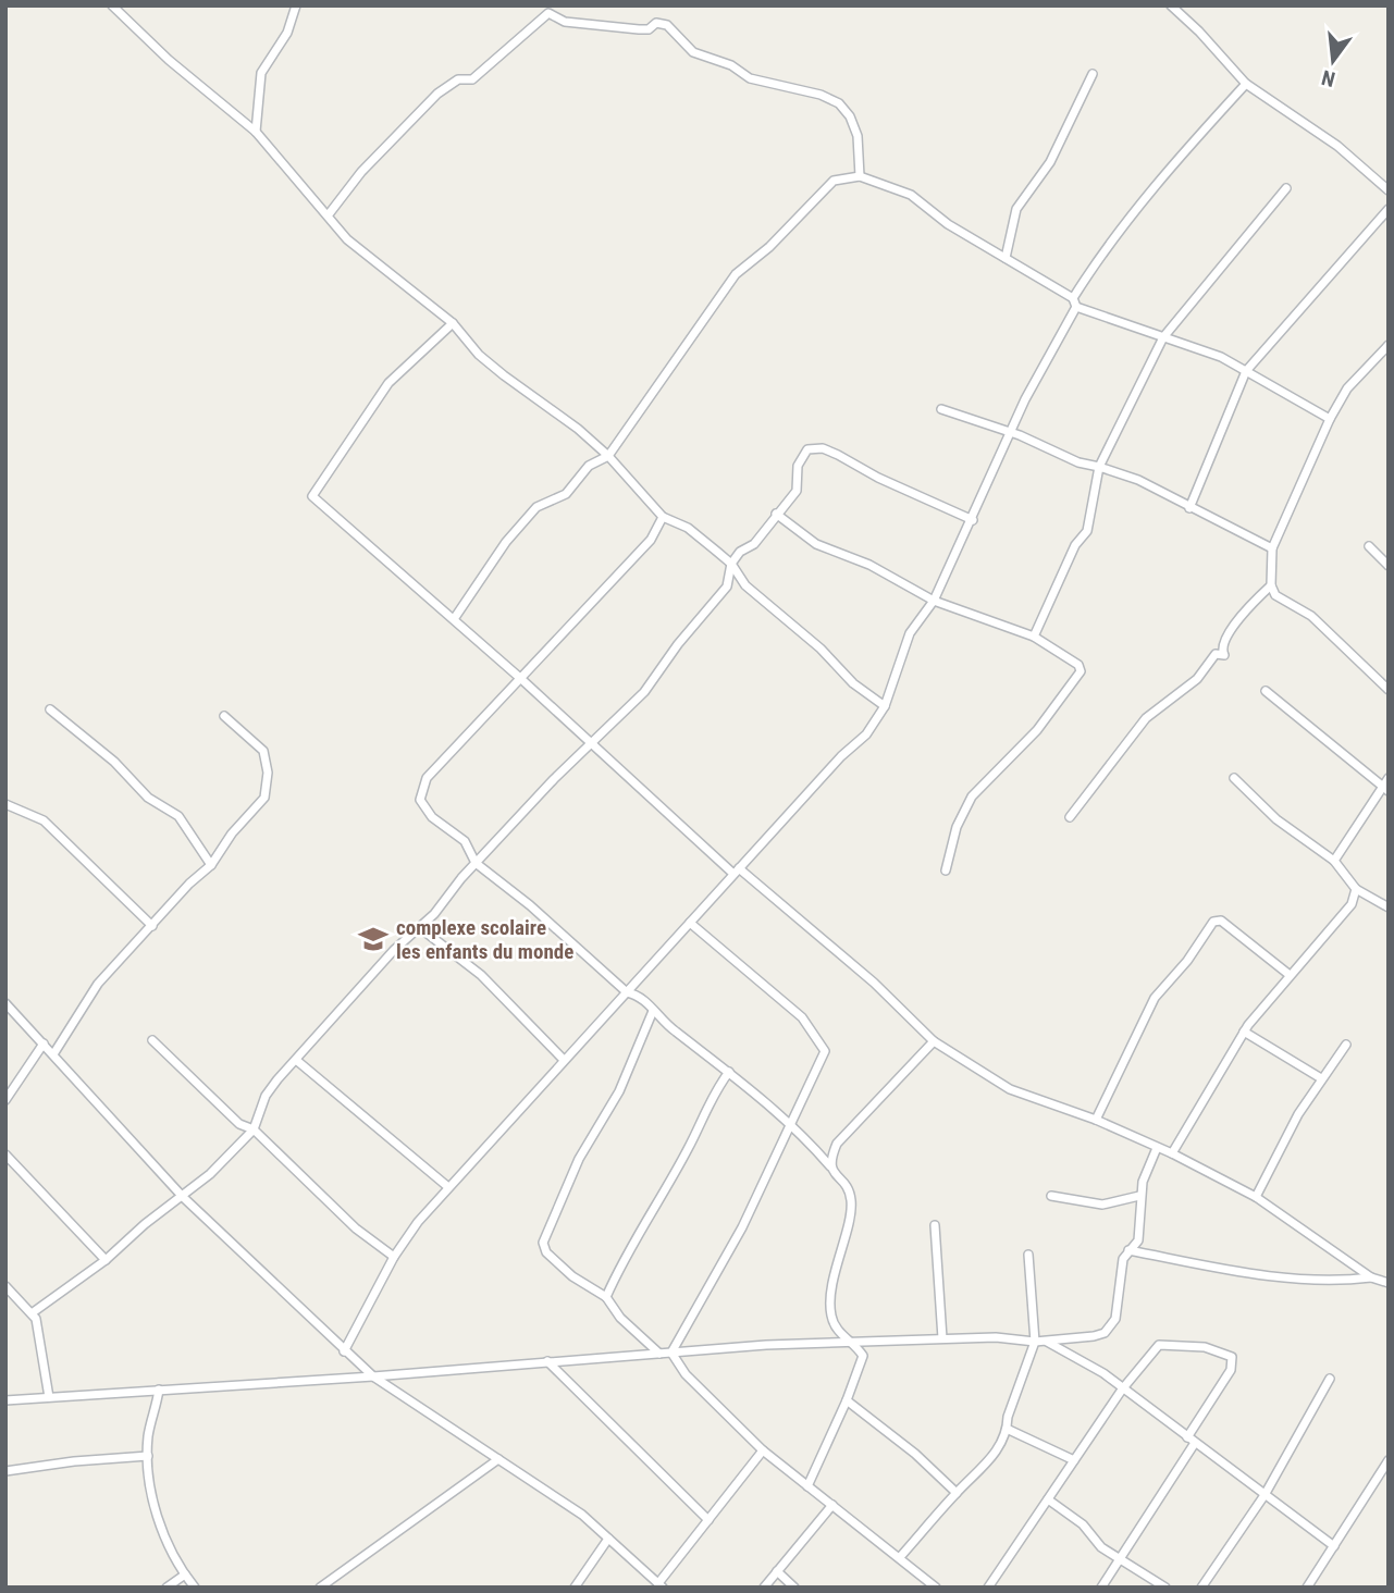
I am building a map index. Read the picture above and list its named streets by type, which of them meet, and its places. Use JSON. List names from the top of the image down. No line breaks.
{"places":{"school or university":["complexe scolaire les enfants du monde"]},"north":"bottom"}
